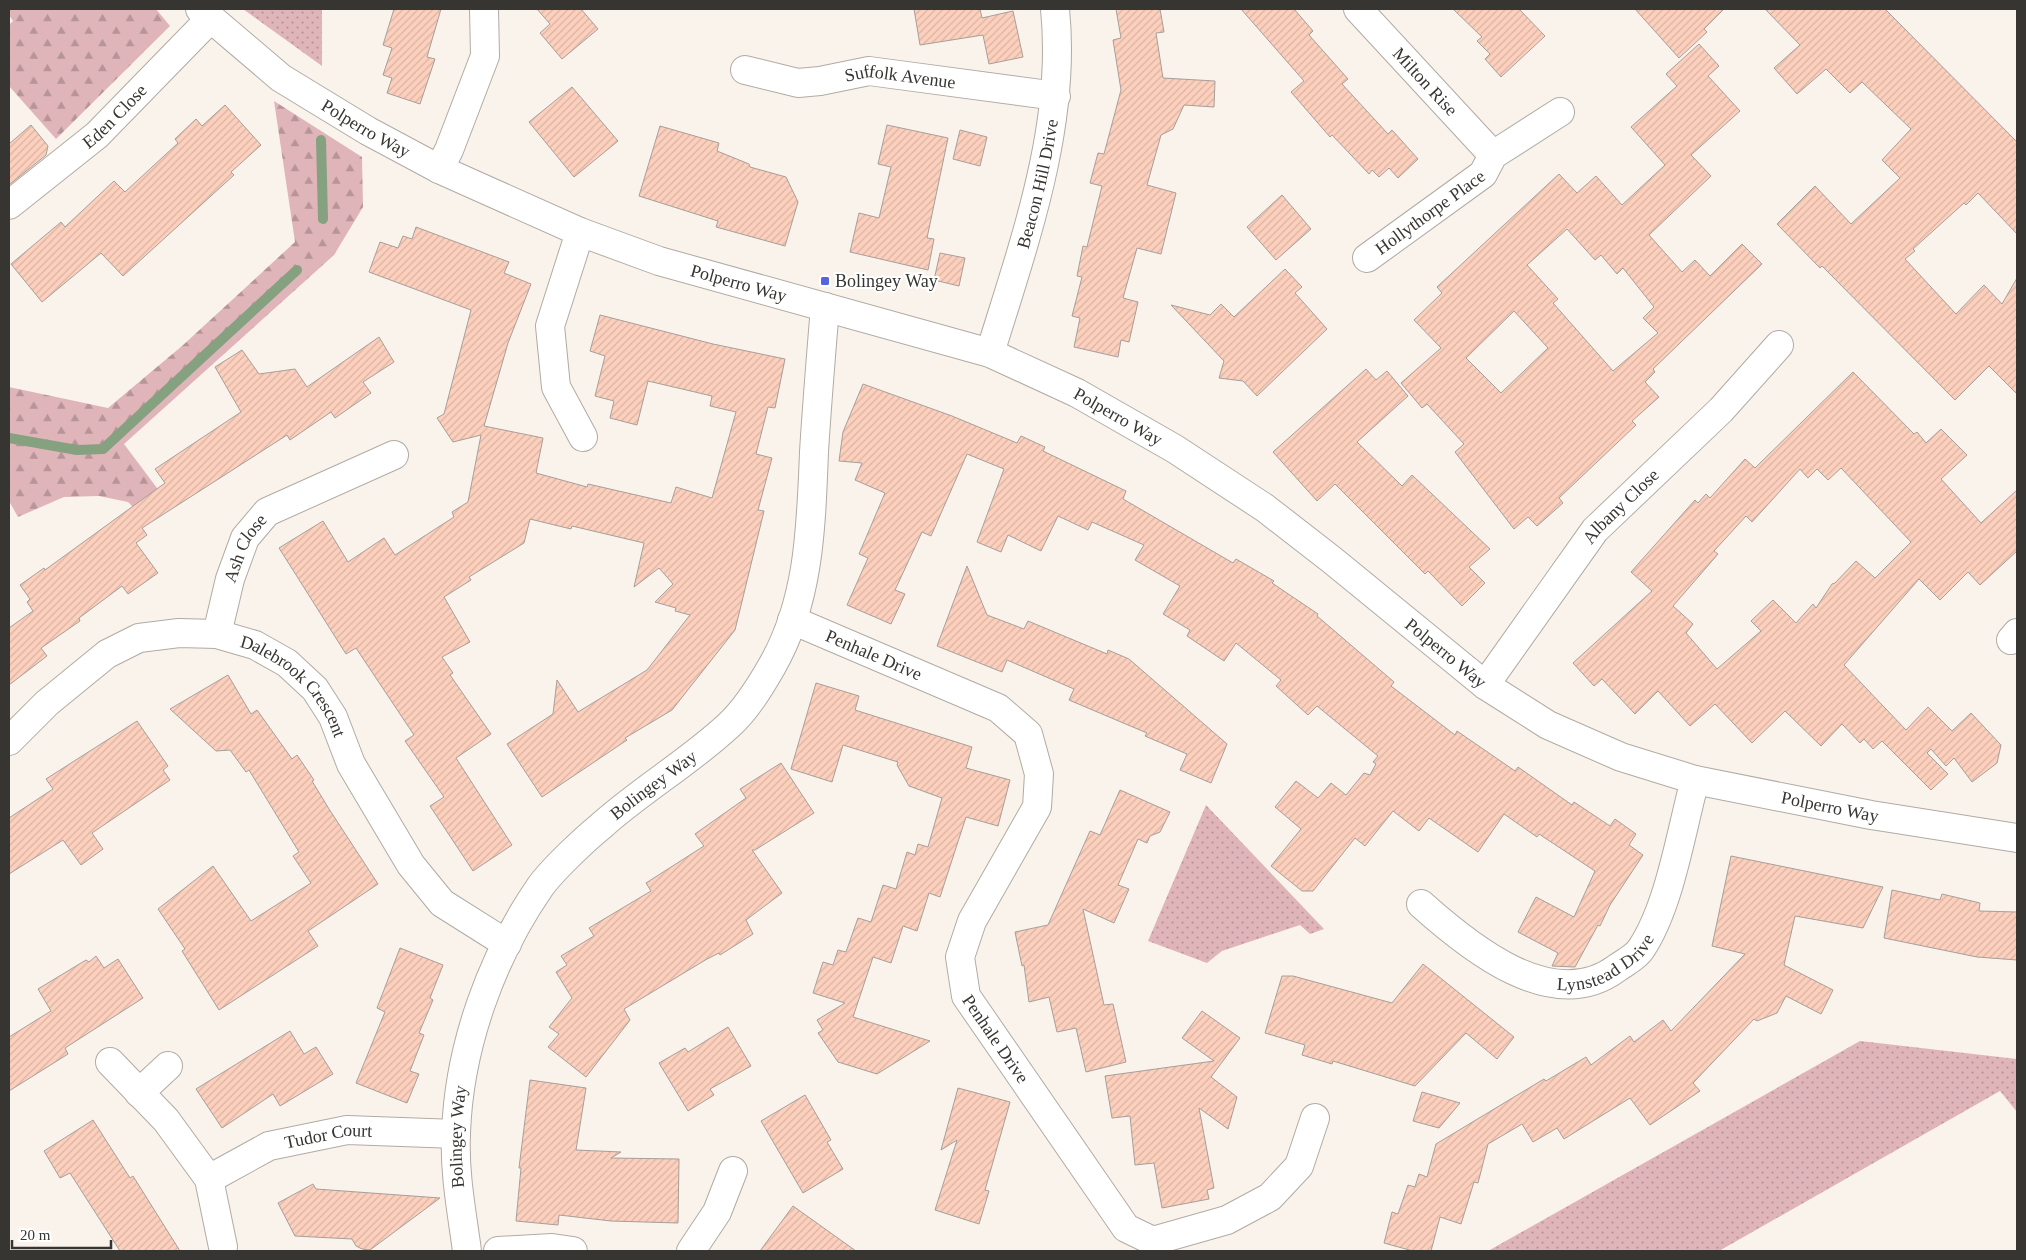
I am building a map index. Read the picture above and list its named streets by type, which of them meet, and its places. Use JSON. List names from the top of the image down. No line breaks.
{"streets":{"street":["Suffolk Avenue","Milton Rise","Eden Close","Polperro Way","Beacon Hill Drive","Hollythorpe Place","Albany Close","Ash Close","Penhale Drive","Dalebrook Crescent","Bolingey Way","Lynstead Drive","Tudor Court"]},"crossings":[["Suffolk Avenue","Beacon Hill Drive"],["Milton Rise","Hollythorpe Place"],["Eden Close","Polperro Way"],["Polperro Way","Beacon Hill Drive"],["Polperro Way","Albany Close"],["Polperro Way","Bolingey Way"],["Polperro Way","Lynstead Drive"],["Ash Close","Dalebrook Crescent"],["Penhale Drive","Bolingey Way"],["Dalebrook Crescent","Bolingey Way"],["Bolingey Way","Tudor Court"]],"places":{"transit":["Bolingey Way"]},"scale_bar":"20 m"}
